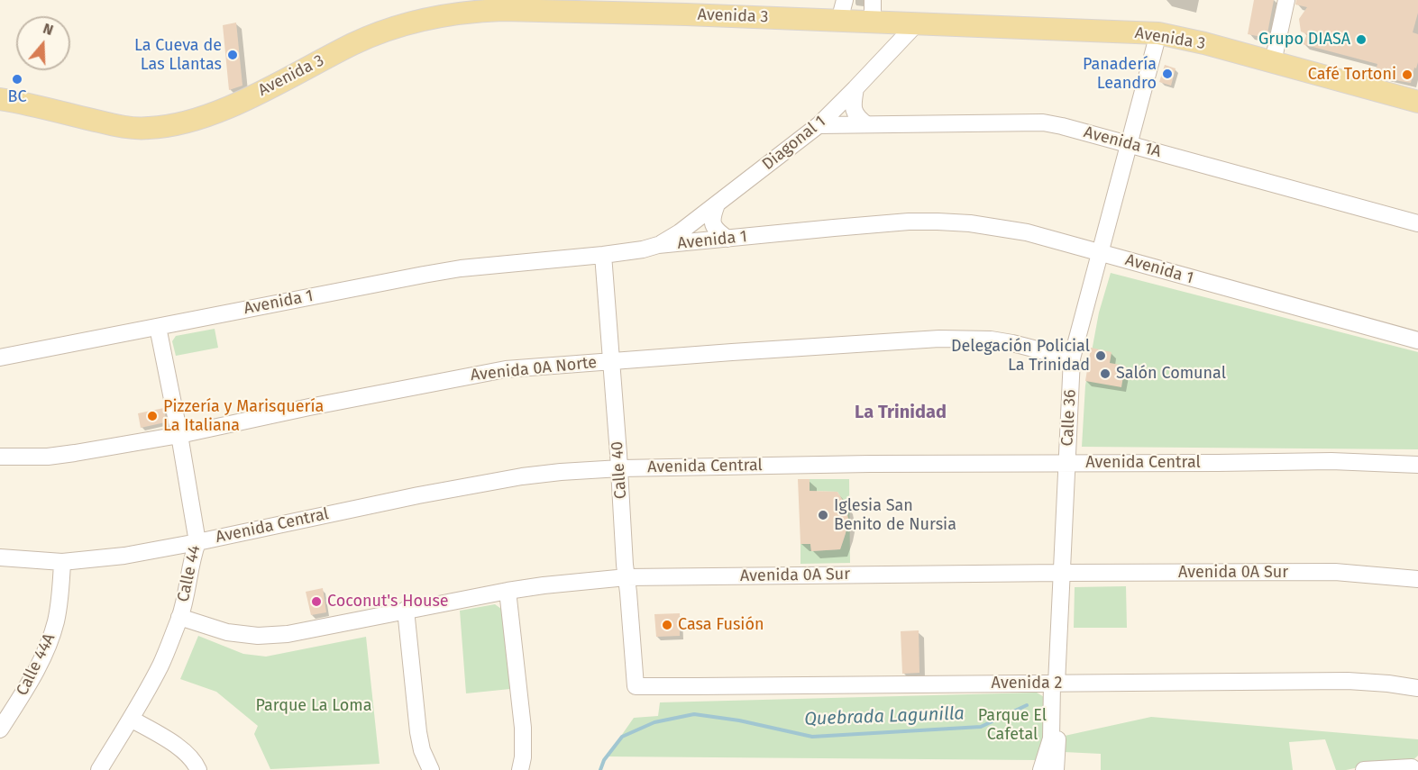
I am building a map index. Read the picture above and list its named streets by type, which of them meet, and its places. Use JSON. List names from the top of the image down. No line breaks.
{"streets":{"main road":["Avenida 3"],"street":["Avenida 1A","Diagonal 1","Avenida 1","Avenida 0A Norte","Calle 36","Avenida Central","Calle 40","Avenida 0A Sur","Calle 44","Calle 44A","Avenida 2"]},"crossings":[["Avenida 3","Diagonal 1"],["Avenida 3","Calle 36"],["Avenida 1A","Diagonal 1"],["Avenida 1A","Calle 36"],["Diagonal 1","Avenida 1"],["Avenida 1","Calle 36"],["Avenida 1","Calle 40"],["Avenida 1","Calle 44"],["Avenida 0A Norte","Calle 36"],["Avenida 0A Norte","Calle 40"],["Avenida 0A Norte","Calle 44"],["Calle 36","Avenida Central"],["Calle 36","Avenida 0A Sur"],["Calle 36","Avenida 2"],["Avenida Central","Calle 40"],["Avenida Central","Calle 44"],["Avenida Central","Calle 44A"],["Calle 40","Avenida 0A Sur"],["Calle 40","Avenida 2"],["Avenida 0A Sur","Calle 44"]],"districts":["La Trinidad"],"water":["Quebrada Lagunilla"],"parks":["Parque La Loma","Parque El Cafetal"],"places":["Grupo DIASA","La Cueva de Las Llantas","Panadería Leandro","Café Tortoni","BC","Delegación Policial La Trinidad","Salón Comunal","Pizzería y Marisquería La Italiana","Iglesia San Benito de Nursia","Coconut's House","Casa Fusión"],"north":"top"}
